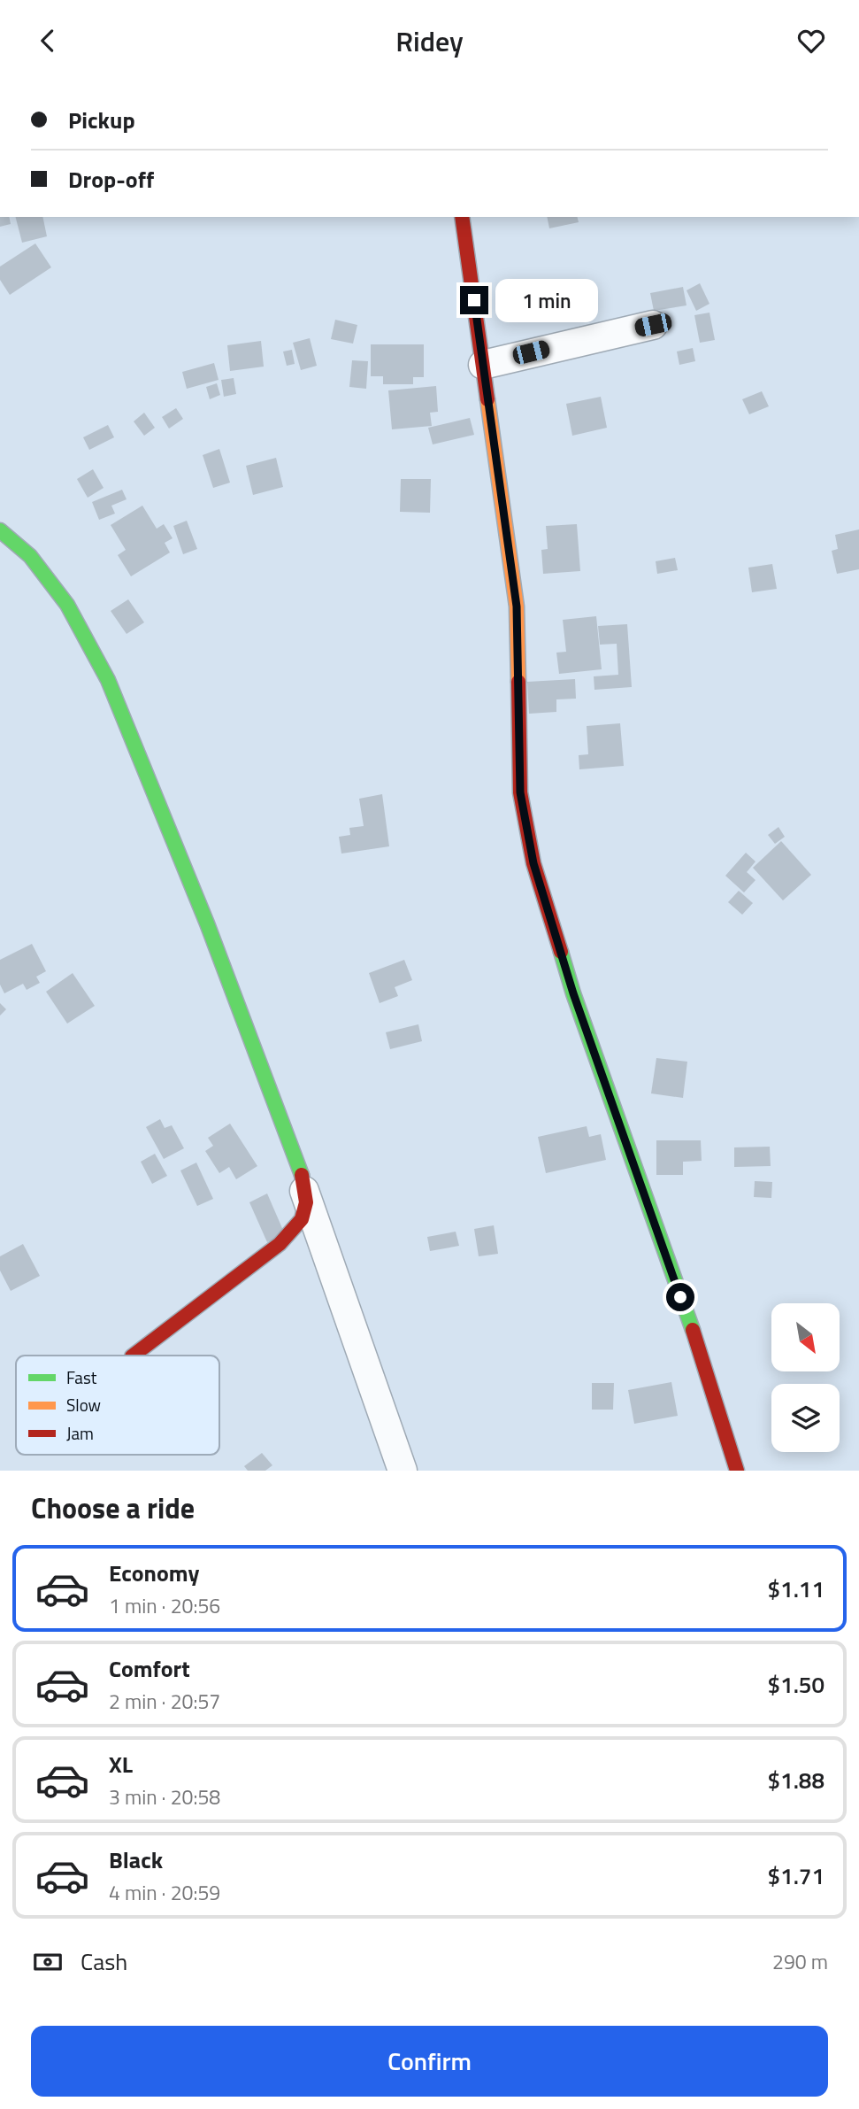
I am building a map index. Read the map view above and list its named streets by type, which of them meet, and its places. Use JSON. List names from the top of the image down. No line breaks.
{"legend":["Fast","Slow","Jam"],"north":"bottom right","page":{"header":"Ridey","banner":["Pickup","Drop-off"],"bubble":"1 min","heading":"Choose a ride","list":[{"name":"Economy","note":"1 min · 20:56","value":"$1.11"},{"name":"Comfort","note":"2 min · 20:57","value":"$1.50"},{"name":"XL","note":"3 min · 20:58","value":"$1.88"},{"name":"Black","note":"4 min · 20:59","value":"$1.71"}],"pay":["Cash","290 m"],"buttons":"Confirm"}}
